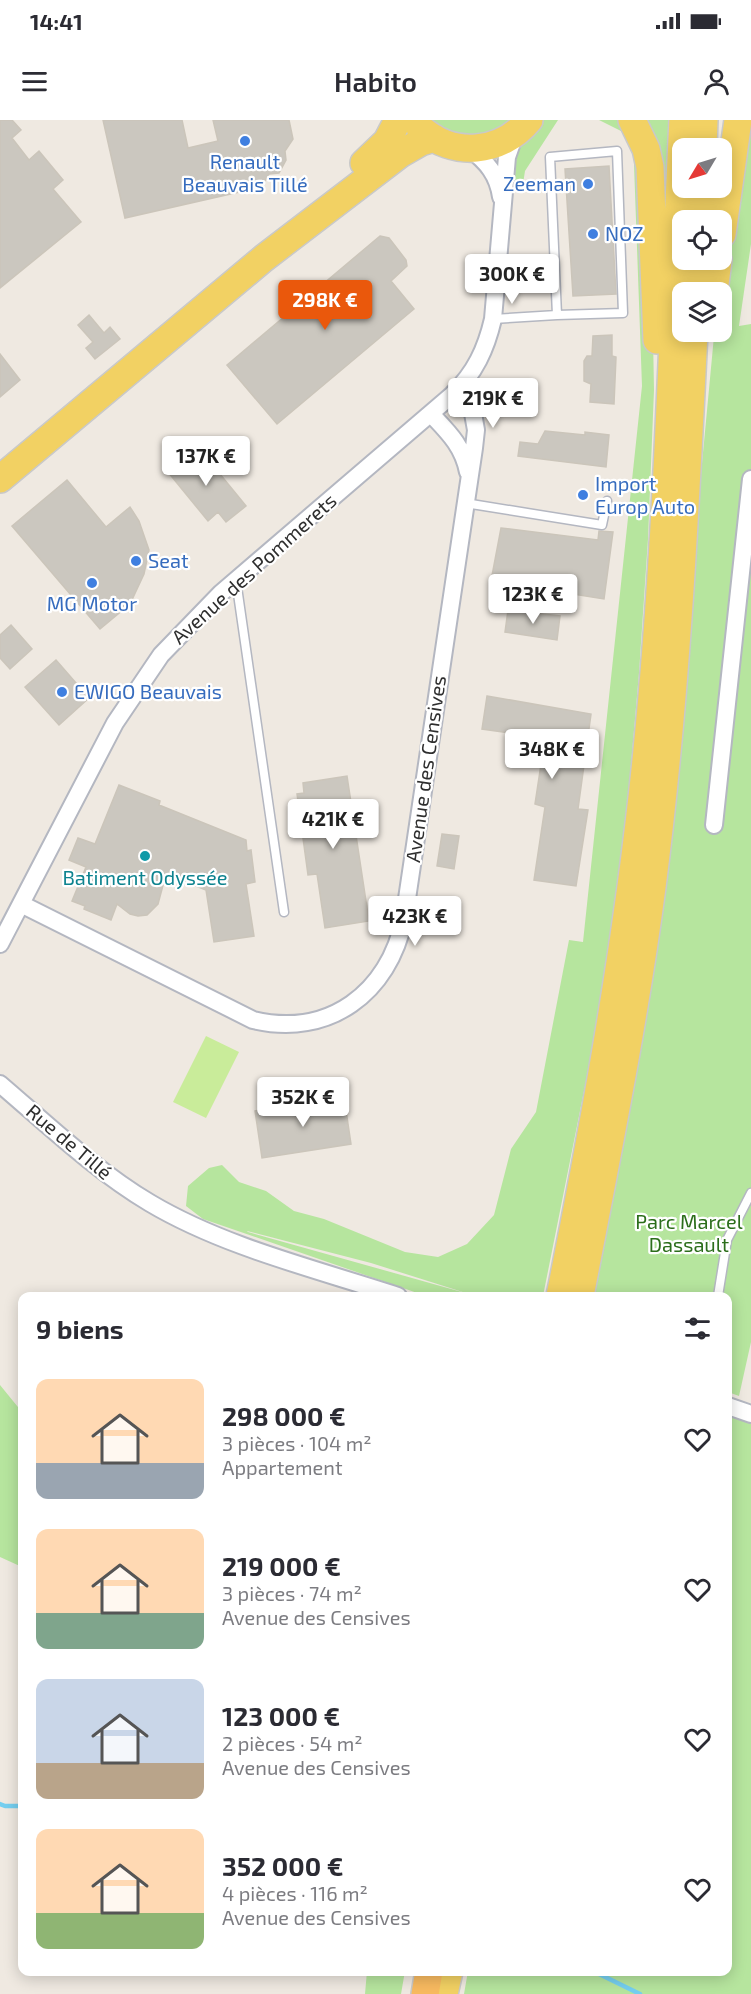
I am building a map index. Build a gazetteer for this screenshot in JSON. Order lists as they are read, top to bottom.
{
  "streets": {
    "street": ["Avenue des Pommerets", "Avenue des Censives", "Rue de Tillé"]
  },
  "crossings": [
    ["Avenue des Pommerets", "Avenue des Censives"]
  ],
  "parks": ["Parc Marcel Dassault"],
  "places": [
    "Renault Beauvais Tillé",
    "Zeeman",
    "NOZ",
    "Import Europ Auto",
    "Seat",
    "MG Motor",
    "EWIGO Beauvais",
    "Batiment Odyssée"
  ],
  "north": "bottom left",
  "page": {
    "status": "14:41",
    "header": "Habito",
    "price": [
      "300K €",
      "298K €",
      "219K €",
      "137K €",
      "123K €",
      "348K €",
      "421K €",
      "423K €",
      "352K €"
    ],
    "heading": "9 biens",
    "list": [
      {
        "name": "298 000 €",
        "note": "3 pièces · 104 m² · Appartement"
      },
      {
        "name": "219 000 €",
        "note": "3 pièces · 74 m² · Avenue des Censives"
      },
      {
        "name": "123 000 €",
        "note": "2 pièces · 54 m² · Avenue des Censives"
      },
      {
        "name": "352 000 €",
        "note": "4 pièces · 116 m² · Avenue des Censives"
      }
    ]
  }
}
